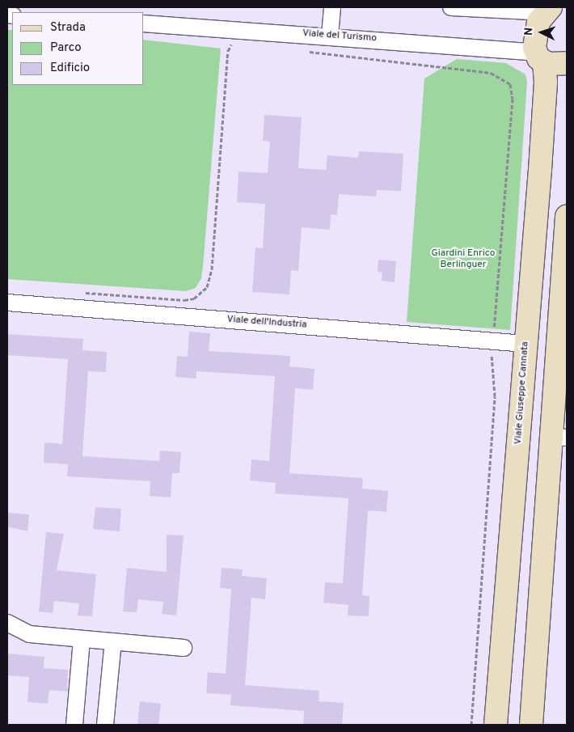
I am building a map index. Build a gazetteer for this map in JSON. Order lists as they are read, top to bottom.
{
  "streets": {
    "street": ["Viale del Turismo", "Viale dell'Industria", "Viale Giuseppe Cannata"]
  },
  "crossings": [
    ["Viale del Turismo", "Viale Giuseppe Cannata"],
    ["Viale dell'Industria", "Viale Giuseppe Cannata"]
  ],
  "parks": ["Giardini Enrico Berlinguer"],
  "legend": ["Strada", "Parco", "Edificio"],
  "north": "left"
}
